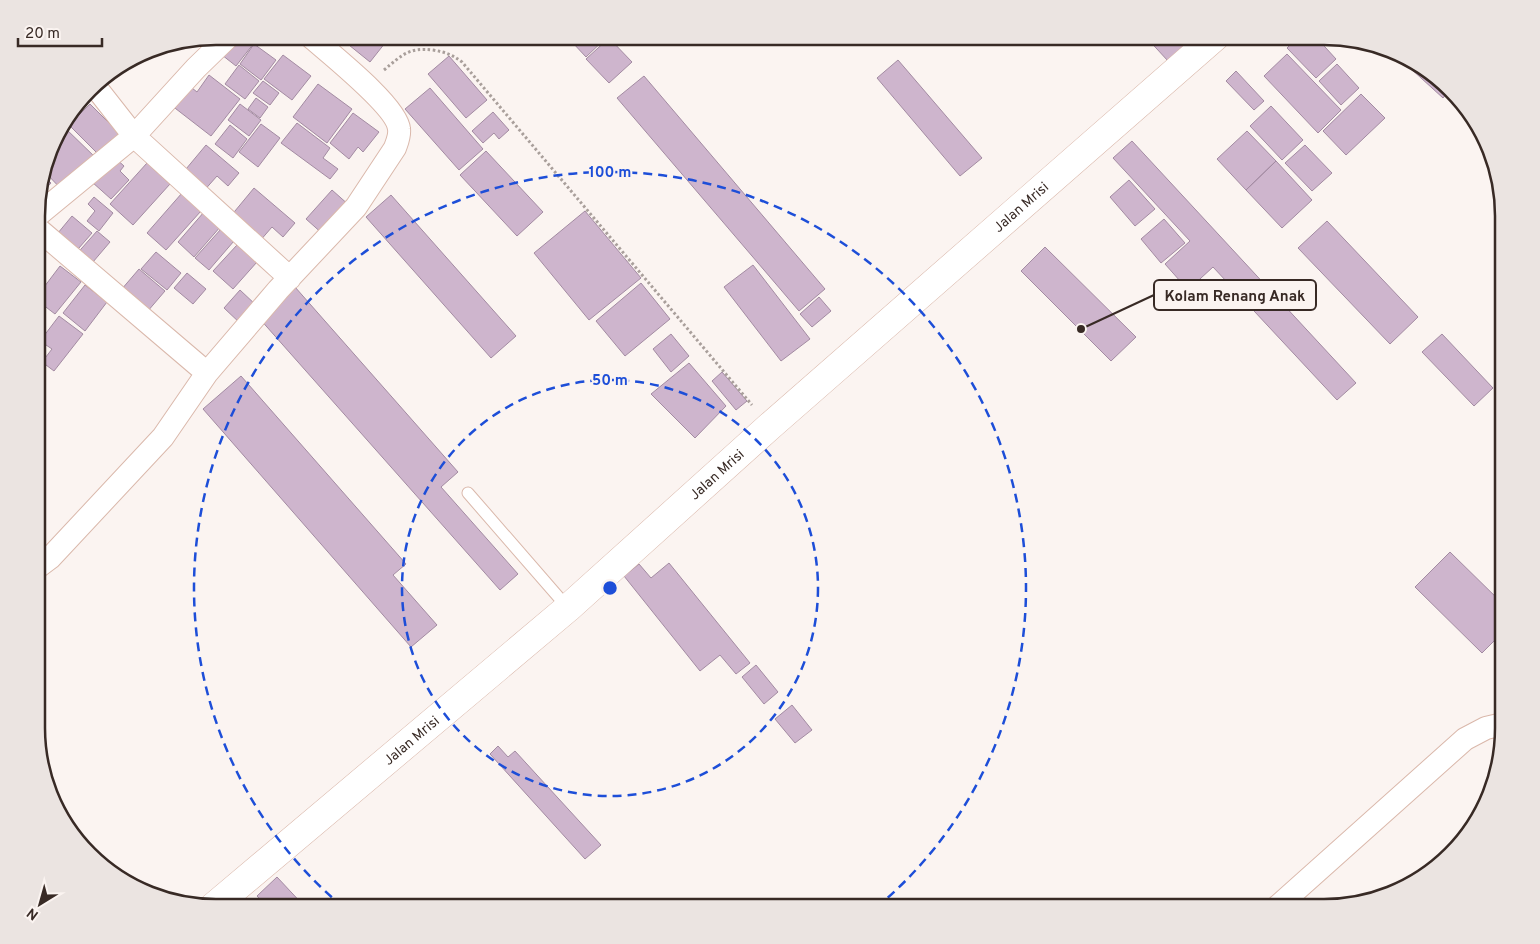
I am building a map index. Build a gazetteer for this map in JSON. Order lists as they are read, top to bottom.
{
  "streets": {
    "street": ["Jalan Mrisi"]
  },
  "places": ["Kolam Renang Anak"],
  "scale_bar": "20 m",
  "north": "bottom left",
  "rings": ["100 m", "50 m"]
}
